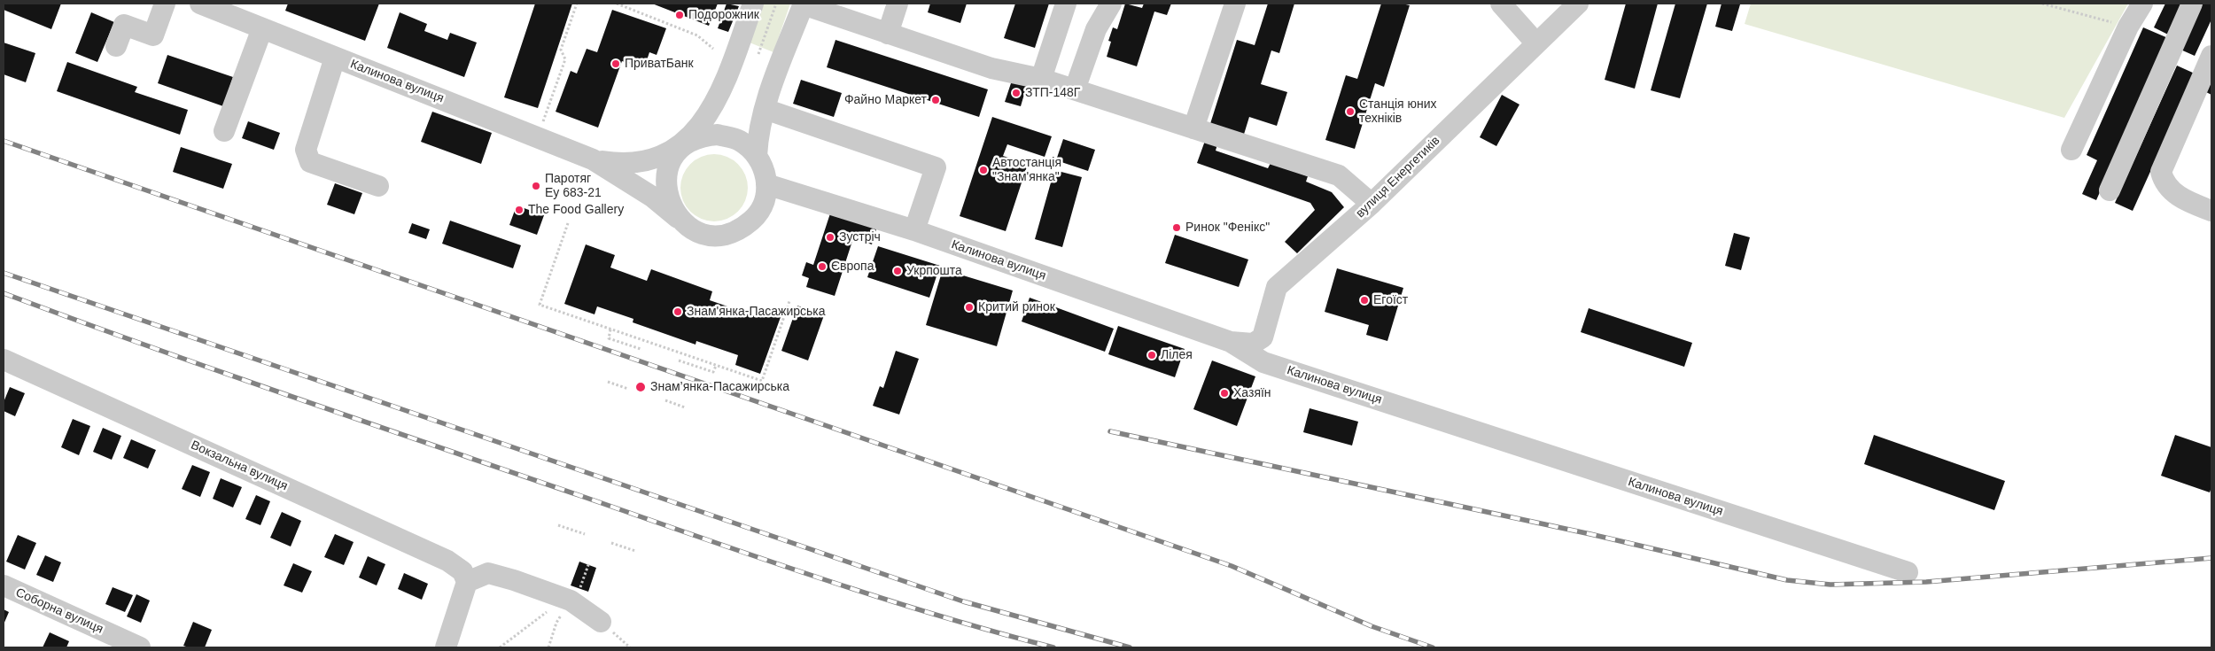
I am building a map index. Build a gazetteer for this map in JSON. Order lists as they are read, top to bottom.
{
  "streets": {
    "street": [
      "Калинова вулиця",
      "вулиця Енергетиків",
      "Вокзальна вулиця",
      "Соборна вулиця"
    ]
  },
  "crossings": [
    ["Калинова вулиця", "вулиця Енергетиків"]
  ],
  "places": [
    "Подорожник",
    "ПриватБанк",
    "ЗТП-148Г",
    "Файно Маркет",
    "Станція юних техніків",
    "Автостанція \"Знам'янка\"",
    "Паротяг Еу 683-21",
    "The Food Gallery",
    "Ринок \"Фенікс\"",
    "Зустріч",
    "Європа",
    "Укрпошта",
    "Егоїст",
    "Критий ринок",
    "Знам'янка-Пасажирська",
    "Лілея",
    "Знам’янка-Пасажирська",
    "Хазяїн"
  ]
}
